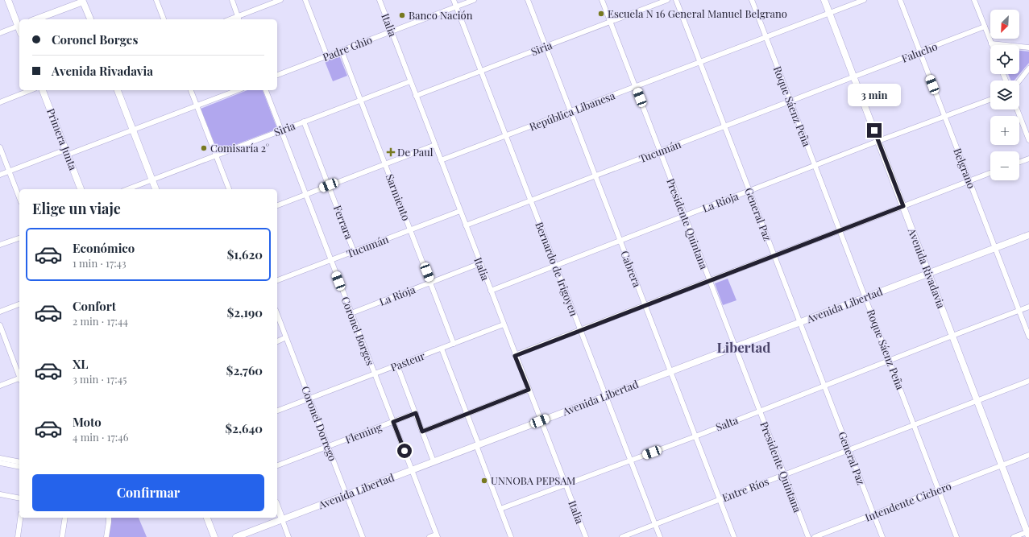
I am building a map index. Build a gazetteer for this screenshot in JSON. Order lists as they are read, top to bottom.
{
  "streets": {
    "main road": ["Primera Junta", "Avenida Rivadavia", "Avenida Libertad"],
    "street": [
      "Italia",
      "Padre Ghio",
      "Siria",
      "Falucho",
      "Roque Sáenz Peña",
      "República Libanesa",
      "Tucumán",
      "Belgrano",
      "Sarmiento",
      "La Rioja",
      "General Paz",
      "Ferrara",
      "Presidente Quintana",
      "Bernardo de Irigoyen",
      "Cabrera",
      "Coronel Borges",
      "Pasteur",
      "Coronel Dorrego",
      "Salta",
      "Fleming",
      "Entre Ríos",
      "Intendente Cichero"
    ]
  },
  "crossings": [
    ["Italia", "Padre Ghio"],
    ["Italia", "Siria"],
    ["Italia", "República Libanesa"],
    ["Italia", "Tucumán"],
    ["Italia", "La Rioja"],
    ["Italia", "Avenida Libertad"],
    ["Italia", "Pasteur"],
    ["Italia", "Salta"],
    ["Padre Ghio", "Sarmiento"],
    ["Padre Ghio", "Bernardo de Irigoyen"],
    ["Siria", "Sarmiento"],
    ["Siria", "Ferrara"],
    ["Siria", "Presidente Quintana"],
    ["Siria", "Bernardo de Irigoyen"],
    ["Siria", "Cabrera"],
    ["Siria", "Coronel Borges"],
    ["Falucho", "Tucumán"],
    ["Falucho", "Belgrano"],
    ["Falucho", "Avenida Rivadavia"],
    ["Roque Sáenz Peña", "República Libanesa"],
    ["Roque Sáenz Peña", "Tucumán"],
    ["Roque Sáenz Peña", "La Rioja"],
    ["Roque Sáenz Peña", "Avenida Libertad"],
    ["Roque Sáenz Peña", "Salta"],
    ["Roque Sáenz Peña", "Entre Ríos"],
    ["Roque Sáenz Peña", "Intendente Cichero"],
    ["República Libanesa", "General Paz"],
    ["República Libanesa", "Presidente Quintana"],
    ["República Libanesa", "Avenida Rivadavia"],
    ["República Libanesa", "Bernardo de Irigoyen"],
    ["República Libanesa", "Cabrera"],
    ["Tucumán", "Sarmiento"],
    ["Tucumán", "General Paz"],
    ["Tucumán", "Ferrara"],
    ["Tucumán", "Presidente Quintana"],
    ["Tucumán", "Avenida Rivadavia"],
    ["Tucumán", "Bernardo de Irigoyen"],
    ["Tucumán", "Cabrera"],
    ["Tucumán", "Coronel Borges"],
    ["Belgrano", "La Rioja"],
    ["Belgrano", "Avenida Libertad"],
    ["Belgrano", "Salta"],
    ["Sarmiento", "La Rioja"],
    ["Sarmiento", "Pasteur"],
    ["La Rioja", "General Paz"],
    ["La Rioja", "Presidente Quintana"],
    ["La Rioja", "Avenida Rivadavia"],
    ["La Rioja", "Bernardo de Irigoyen"],
    ["La Rioja", "Cabrera"],
    ["La Rioja", "Coronel Borges"],
    ["General Paz", "Avenida Libertad"],
    ["General Paz", "Salta"],
    ["General Paz", "Entre Ríos"],
    ["General Paz", "Intendente Cichero"],
    ["Presidente Quintana", "Avenida Libertad"],
    ["Presidente Quintana", "Salta"],
    ["Presidente Quintana", "Entre Ríos"],
    ["Avenida Rivadavia", "Avenida Libertad"],
    ["Avenida Rivadavia", "Salta"],
    ["Avenida Rivadavia", "Entre Ríos"],
    ["Avenida Rivadavia", "Intendente Cichero"],
    ["Bernardo de Irigoyen", "Avenida Libertad"],
    ["Bernardo de Irigoyen", "Salta"],
    ["Bernardo de Irigoyen", "Entre Ríos"],
    ["Cabrera", "Avenida Libertad"],
    ["Cabrera", "Salta"],
    ["Cabrera", "Entre Ríos"],
    ["Avenida Libertad", "Coronel Borges"],
    ["Avenida Libertad", "Coronel Dorrego"],
    ["Coronel Borges", "Pasteur"],
    ["Coronel Borges", "Fleming"],
    ["Pasteur", "Coronel Dorrego"],
    ["Coronel Dorrego", "Fleming"]
  ],
  "districts": ["Libertad"],
  "places": {
    "other": [
      "Escuela N 16 General Manuel Belgrano",
      "Banco Nación",
      "Comisaría 2°",
      "UNNOBA PEPSAM"
    ],
    "health": ["De Paul"]
  },
  "north": "bottom left",
  "page": {
    "map_buttons": ["+", "−"],
    "banner": ["Coronel Borges", "Avenida Rivadavia"],
    "bubble": "3 min",
    "heading": "Elige un viaje",
    "list": [
      {
        "name": "Económico",
        "note": "1 min · 17:43",
        "value": "$1,620"
      },
      {
        "name": "Confort",
        "note": "2 min · 17:44",
        "value": "$2,190"
      },
      {
        "name": "XL",
        "note": "3 min · 17:45",
        "value": "$2,760"
      },
      {
        "name": "Moto",
        "note": "4 min · 17:46",
        "value": "$2,640"
      }
    ],
    "buttons": "Confirmar"
  }
}
